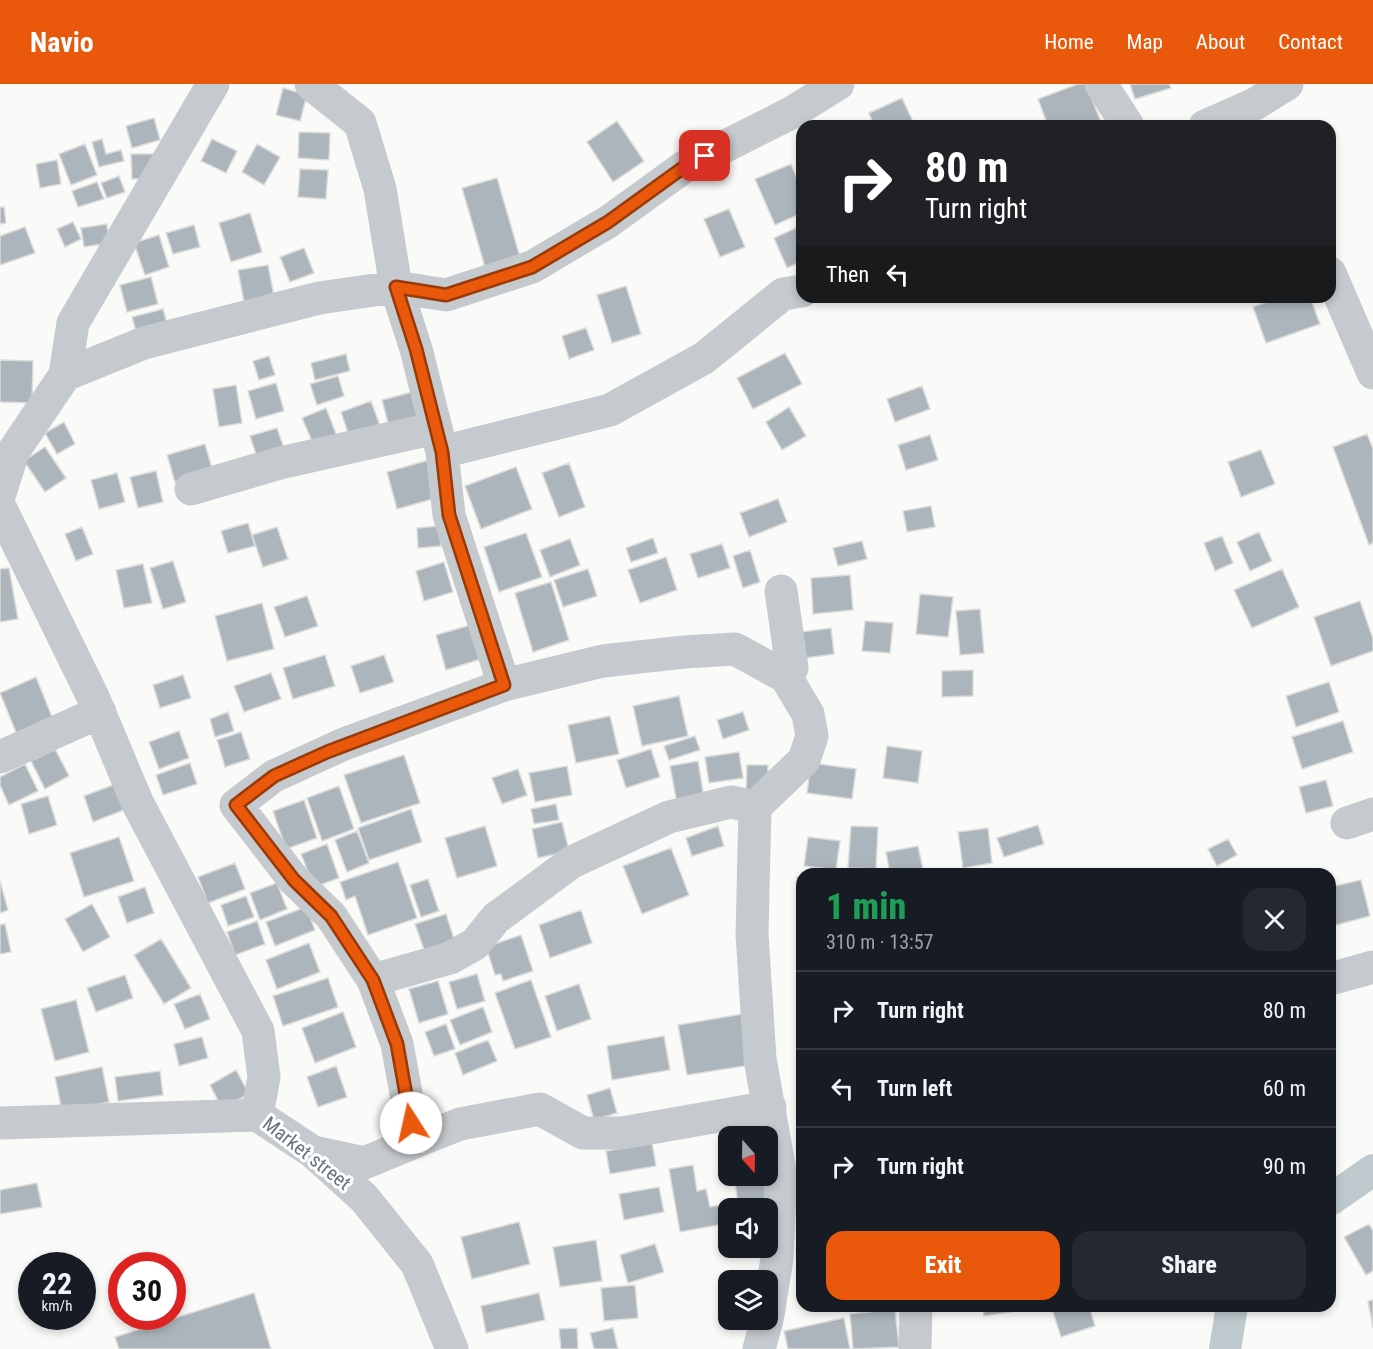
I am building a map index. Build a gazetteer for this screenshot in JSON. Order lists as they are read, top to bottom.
{
  "streets": {
    "street": ["Market street"]
  },
  "north": "bottom",
  "page": {
    "header": "Navio",
    "nav": [
      "Home",
      "Map",
      "About",
      "Contact"
    ],
    "turn": ["80 m", "Turn right"],
    "then": "Then",
    "heading": ["1 min", "310 m · 13:57"],
    "list": [
      {
        "name": "Turn right",
        "value": "80 m"
      },
      {
        "name": "Turn left",
        "value": "60 m"
      },
      {
        "name": "Turn right",
        "value": "90 m"
      }
    ],
    "buttons": ["Exit", "Share"],
    "speed": "22 km/h",
    "limit": "30"
  }
}
